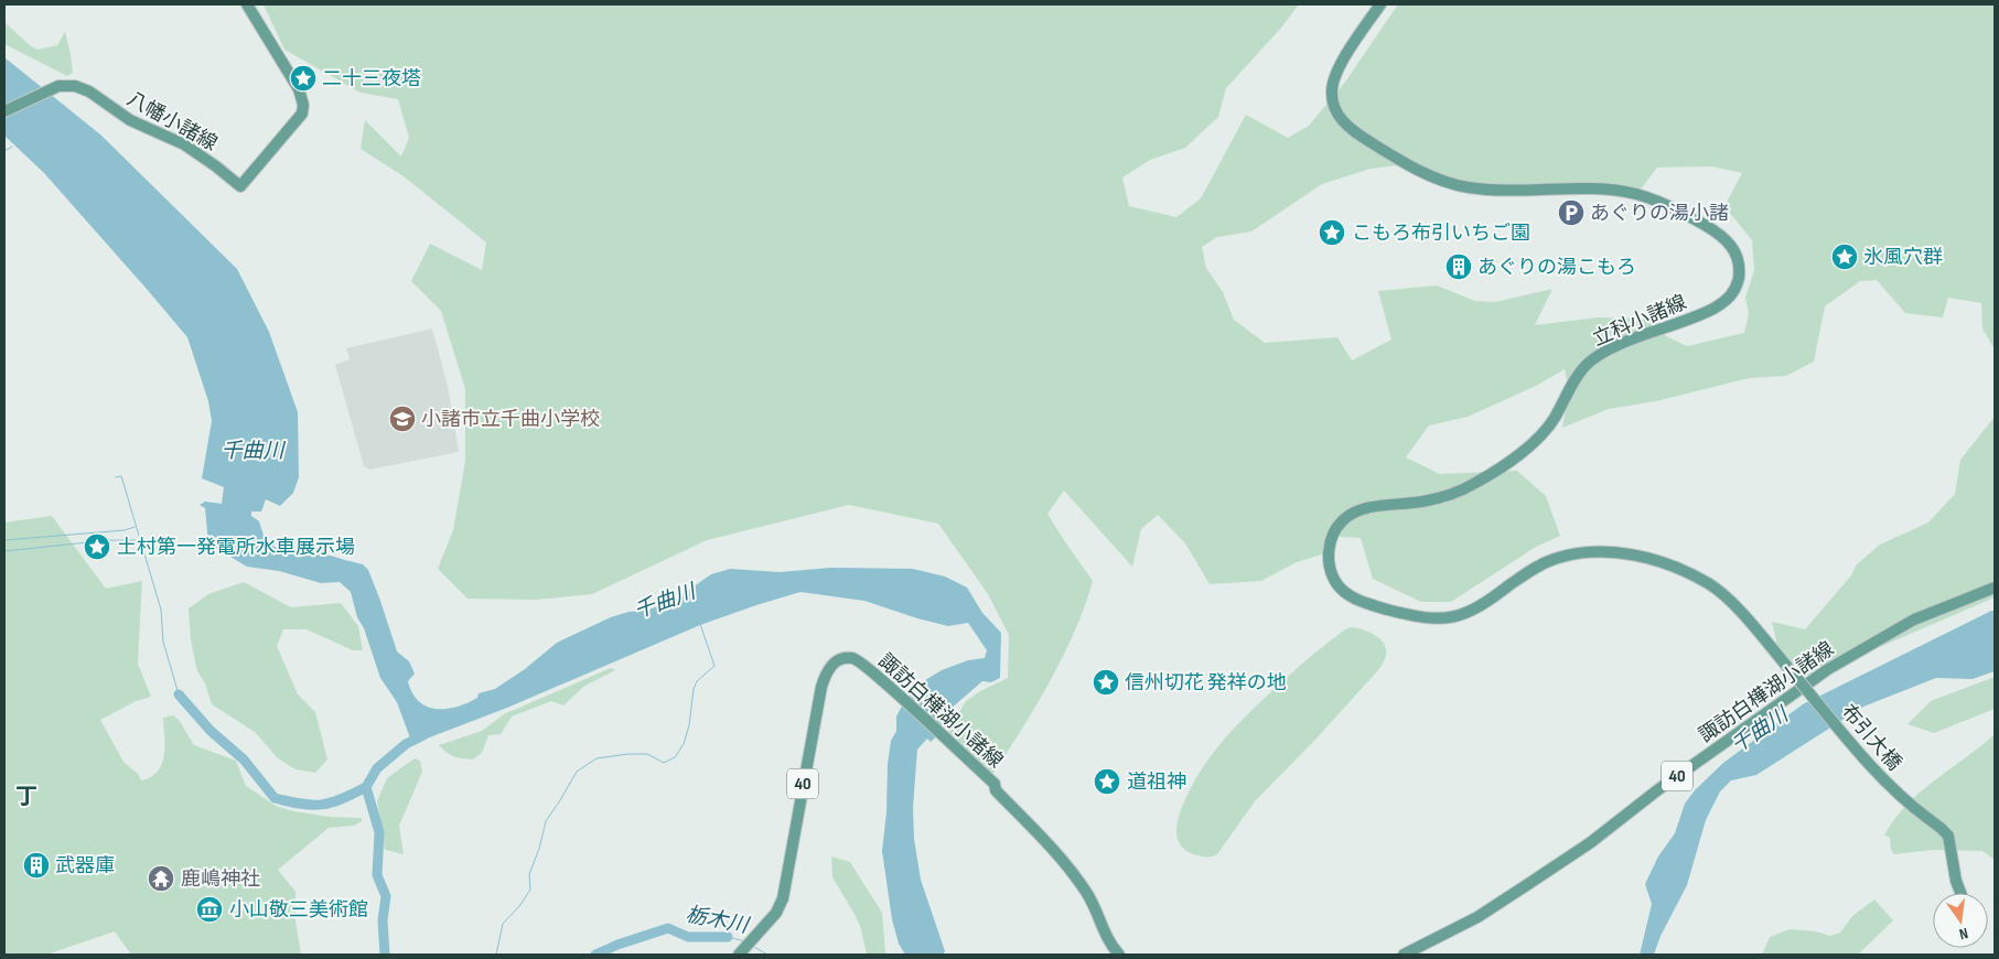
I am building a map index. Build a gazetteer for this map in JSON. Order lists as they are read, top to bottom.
{
  "streets": {
    "main road": [
      "八幡小諸線",
      "立科小諸線",
      "諏訪白樺湖小諸線",
      "布引大橋",
      "40"
    ]
  },
  "crossings": [
    ["立科小諸線", "布引大橋"]
  ],
  "districts": ["丁"],
  "water": ["千曲川", "栃木川"],
  "places": {
    "place": [
      "二十三夜塔",
      "こもろ布引いちご園",
      "氷風穴群",
      "土村第一発電所水車展示場",
      "信州切花 発祥の地",
      "道祖神"
    ],
    "parking": ["あぐりの湯小諸"],
    "building": ["あぐりの湯こもろ", "武器庫"],
    "school or university": ["小諸市立千曲小学校"],
    "temple": ["鹿嶋神社"],
    "museum": ["小山敬三美術館"]
  },
  "north": "bottom"
}
